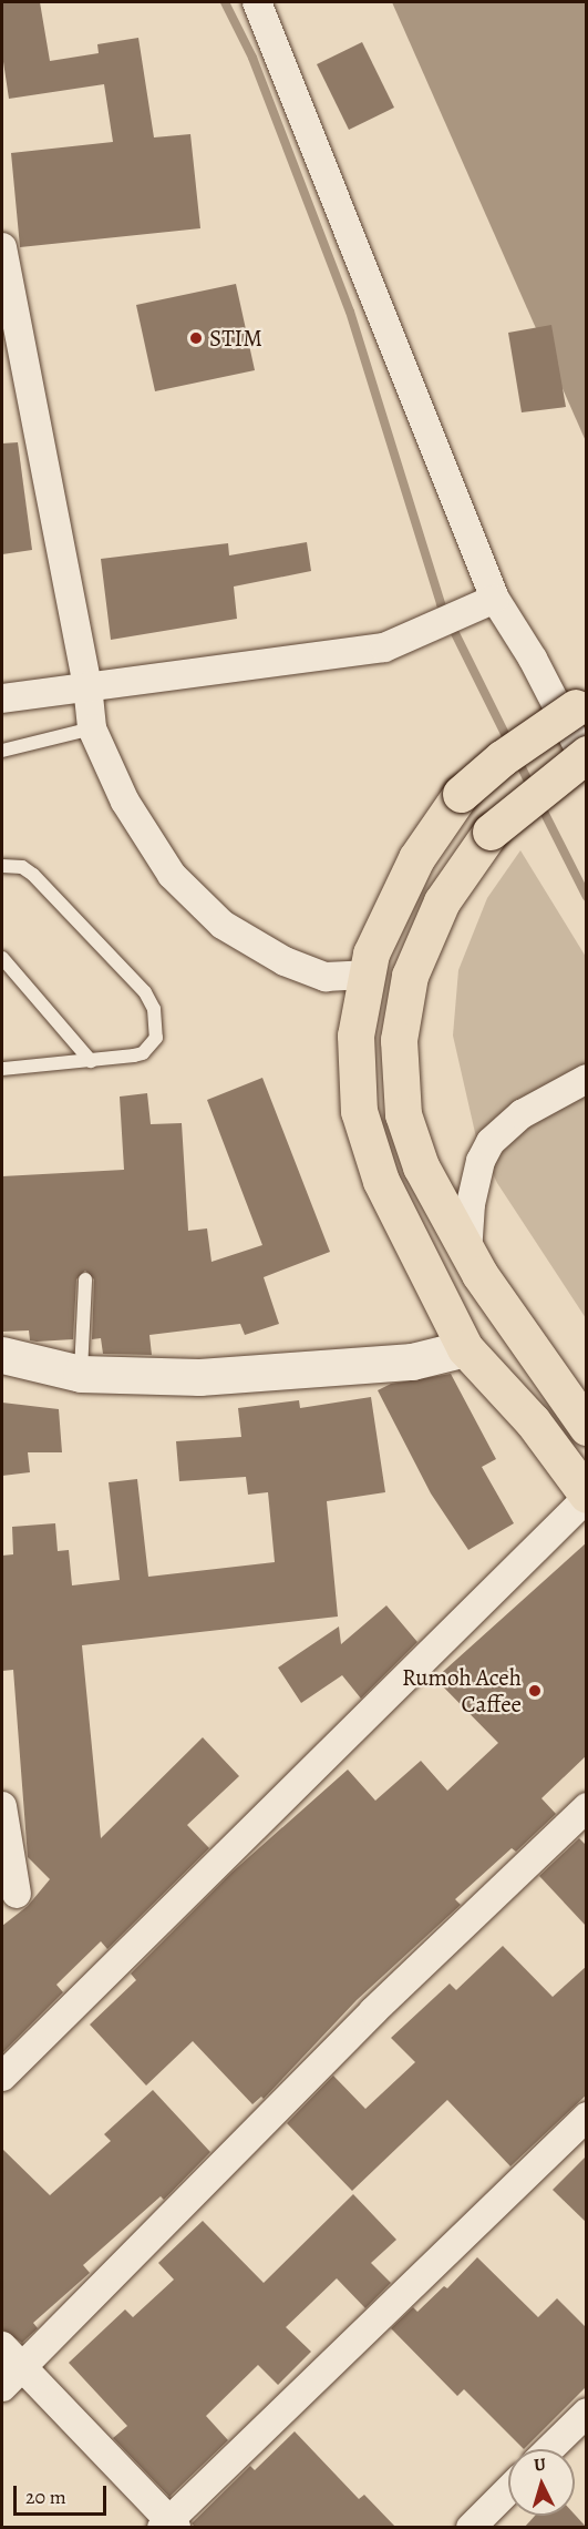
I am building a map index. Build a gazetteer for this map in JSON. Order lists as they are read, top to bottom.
{
  "places": ["STIM", "Rumoh Aceh Caffee"],
  "scale_bar": "20 m",
  "north": "top"
}
